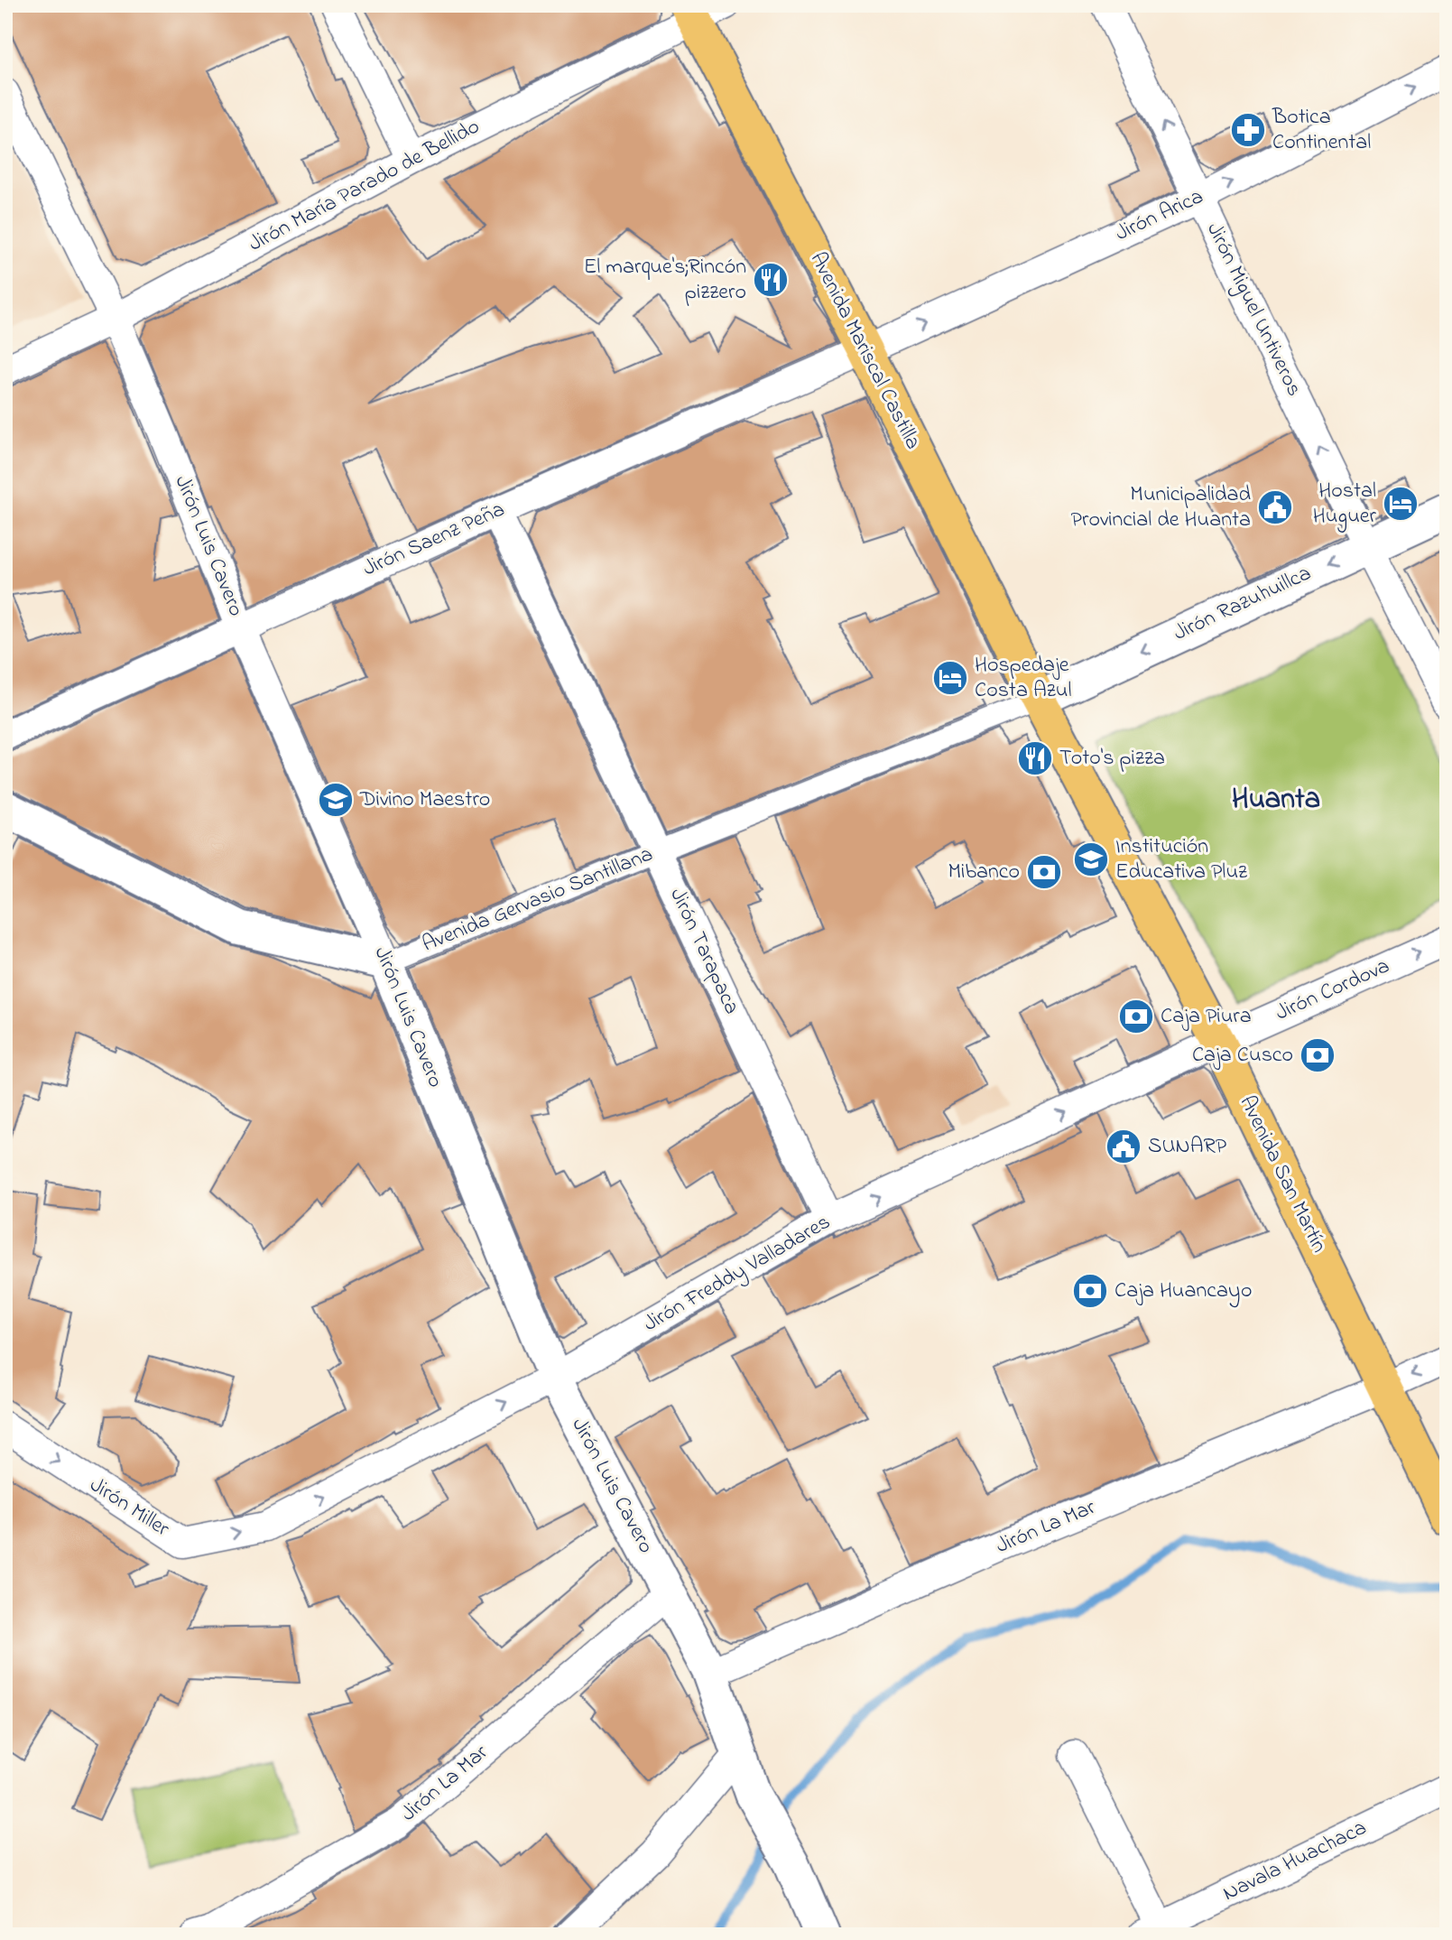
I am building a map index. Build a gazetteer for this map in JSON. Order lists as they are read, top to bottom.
{
  "streets": {
    "highway": ["Avenida Mariscal Castilla", "Avenida San Martín"],
    "street": [
      "Jirón María Parado de Bellido",
      "Jirón Arica",
      "Jirón Miguel Untiveros",
      "Jirón Saenz Peña",
      "Jirón Luis Cavero",
      "Jirón Razuhuillca",
      "Avenida Gervasio Santillana",
      "Jirón Tarapaca",
      "Jirón Cordova",
      "Jirón Freddy Valladares",
      "Jirón Miller",
      "Jirón La Mar",
      "Navala Huachaca"
    ]
  },
  "crossings": [
    ["Jirón María Parado de Bellido", "Avenida Mariscal Castilla"],
    ["Jirón María Parado de Bellido", "Jirón Luis Cavero"],
    ["Jirón Arica", "Jirón Miguel Untiveros"],
    ["Jirón Arica", "Avenida Mariscal Castilla"],
    ["Jirón Arica", "Jirón Saenz Peña"],
    ["Jirón Miguel Untiveros", "Jirón Razuhuillca"],
    ["Avenida Mariscal Castilla", "Jirón Saenz Peña"],
    ["Avenida Mariscal Castilla", "Jirón Razuhuillca"],
    ["Avenida Mariscal Castilla", "Avenida Gervasio Santillana"],
    ["Avenida Mariscal Castilla", "Avenida San Martín"],
    ["Jirón Saenz Peña", "Jirón Luis Cavero"],
    ["Jirón Saenz Peña", "Jirón Tarapaca"],
    ["Jirón Luis Cavero", "Avenida Gervasio Santillana"],
    ["Jirón Luis Cavero", "Jirón Freddy Valladares"],
    ["Jirón Luis Cavero", "Jirón La Mar"],
    ["Jirón Razuhuillca", "Avenida Gervasio Santillana"],
    ["Jirón Razuhuillca", "Avenida San Martín"],
    ["Avenida Gervasio Santillana", "Jirón Tarapaca"],
    ["Avenida Gervasio Santillana", "Avenida San Martín"],
    ["Jirón Tarapaca", "Jirón Freddy Valladares"],
    ["Jirón Cordova", "Avenida San Martín"],
    ["Jirón Cordova", "Jirón Freddy Valladares"],
    ["Avenida San Martín", "Jirón Freddy Valladares"],
    ["Avenida San Martín", "Jirón La Mar"],
    ["Jirón Freddy Valladares", "Jirón Miller"]
  ],
  "one_way": [
    "Jirón Arica",
    "Jirón Miguel Untiveros",
    "Jirón Razuhuillca",
    "Jirón Cordova",
    "Jirón Freddy Valladares",
    "Jirón Miller"
  ],
  "districts": ["Huanta"],
  "places": {
    "pharmacy": ["Botica Continental"],
    "restaurant": ["El marque's;Rincón pizzero", "Toto's pizza"],
    "hotel": ["Hostal Huguer", "Hospedaje Costa Azul"],
    "public building": ["Municipalidad Provincial de Huanta", "SUNARP"],
    "school or university": ["Divino Maestro", "Institución Educativa Pluz"],
    "bank": [
      "Mibanco",
      "Caja Piura",
      "Caja Cusco",
      "Caja Huancayo"
    ]
  }
}
